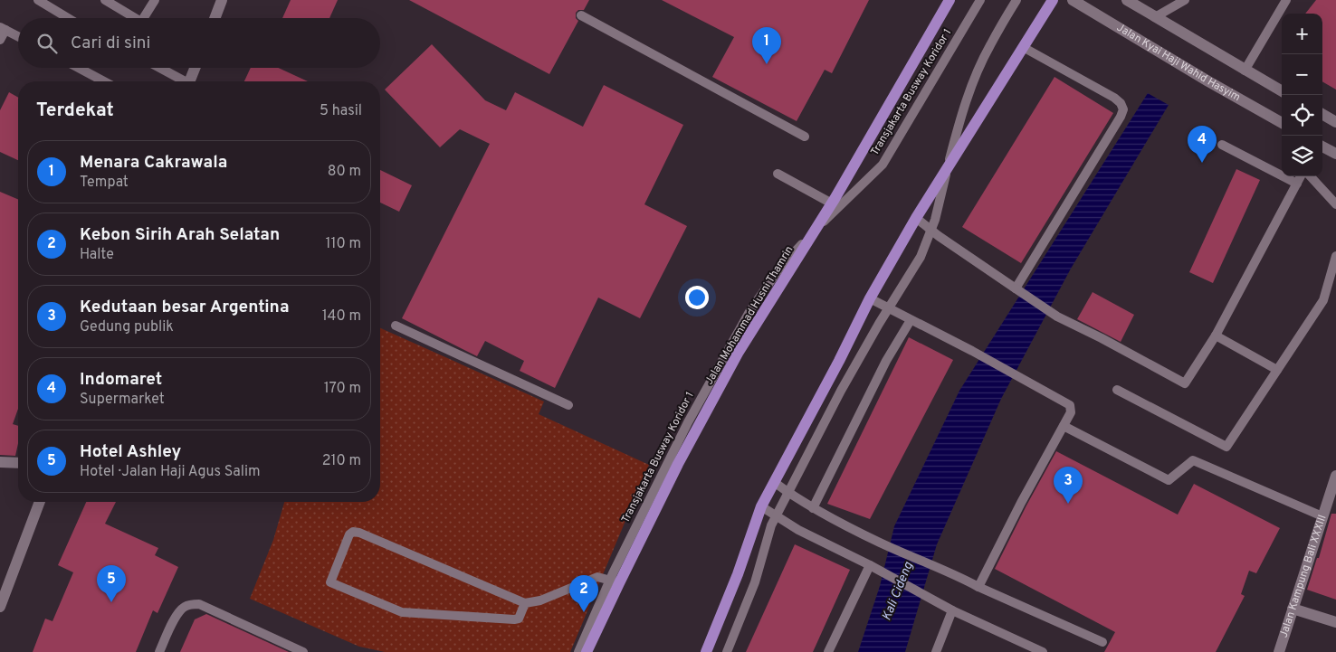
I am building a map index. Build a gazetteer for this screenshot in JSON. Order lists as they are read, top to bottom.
{
  "streets": {
    "main road": ["Jalan Kyai Haji Wahid Hasyim", "Jalan Mohammad Husni Thamrin", "Jalan Kampung Bali XXXIII"],
    "lane": ["Transjakarta Busway Koridor 1"]
  },
  "crossings": [
    ["Transjakarta Busway Koridor 1", "Jalan Mohammad Husni Thamrin"]
  ],
  "water": ["Kali Cideng"],
  "page": {
    "map_buttons": ["+", "−"],
    "search": "Cari di sini",
    "pins": [
      "1",
      "4",
      "3",
      "5",
      "2"
    ],
    "heading": ["Terdekat", "5 hasil"],
    "list": [
      {
        "mark": "1",
        "name": "Menara Cakrawala",
        "note": "Tempat",
        "value": "80 m"
      },
      {
        "mark": "2",
        "name": "Kebon Sirih Arah Selatan",
        "note": "Halte",
        "value": "110 m"
      },
      {
        "mark": "3",
        "name": "Kedutaan besar Argentina",
        "note": "Gedung publik",
        "value": "140 m"
      },
      {
        "mark": "4",
        "name": "Indomaret",
        "note": "Supermarket",
        "value": "170 m"
      },
      {
        "mark": "5",
        "name": "Hotel Ashley",
        "note": "Hotel · Jalan Haji Agus Salim",
        "value": "210 m"
      }
    ]
  }
}
